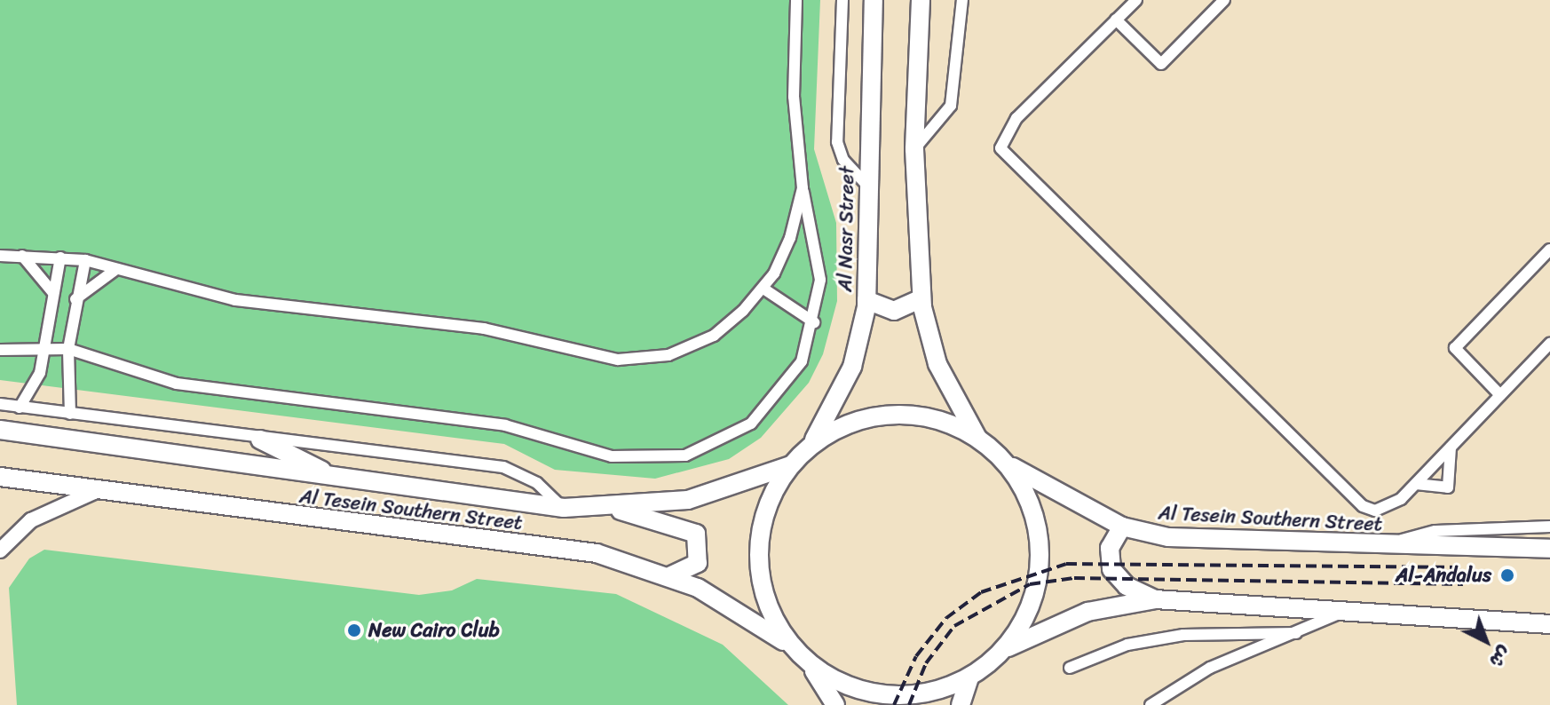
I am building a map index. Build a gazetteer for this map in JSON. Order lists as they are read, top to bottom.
{
  "streets": {
    "main road": ["Al Nasr Street", "Al Tesein Southern Street"]
  },
  "places": ["Al-Andalus", "New Cairo Club"],
  "north": "bottom right"
}
